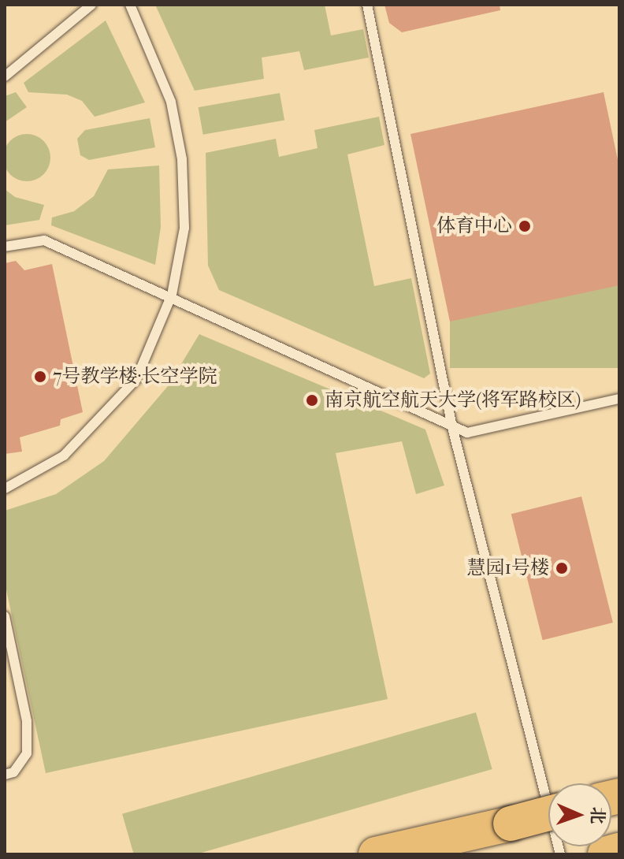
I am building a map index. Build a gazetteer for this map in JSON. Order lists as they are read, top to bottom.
{
  "places": [
    "体育中心",
    "7号教学楼·长空学院",
    "南京航空航天大学(将军路校区)",
    "慧园1号楼"
  ],
  "north": "right"
}
